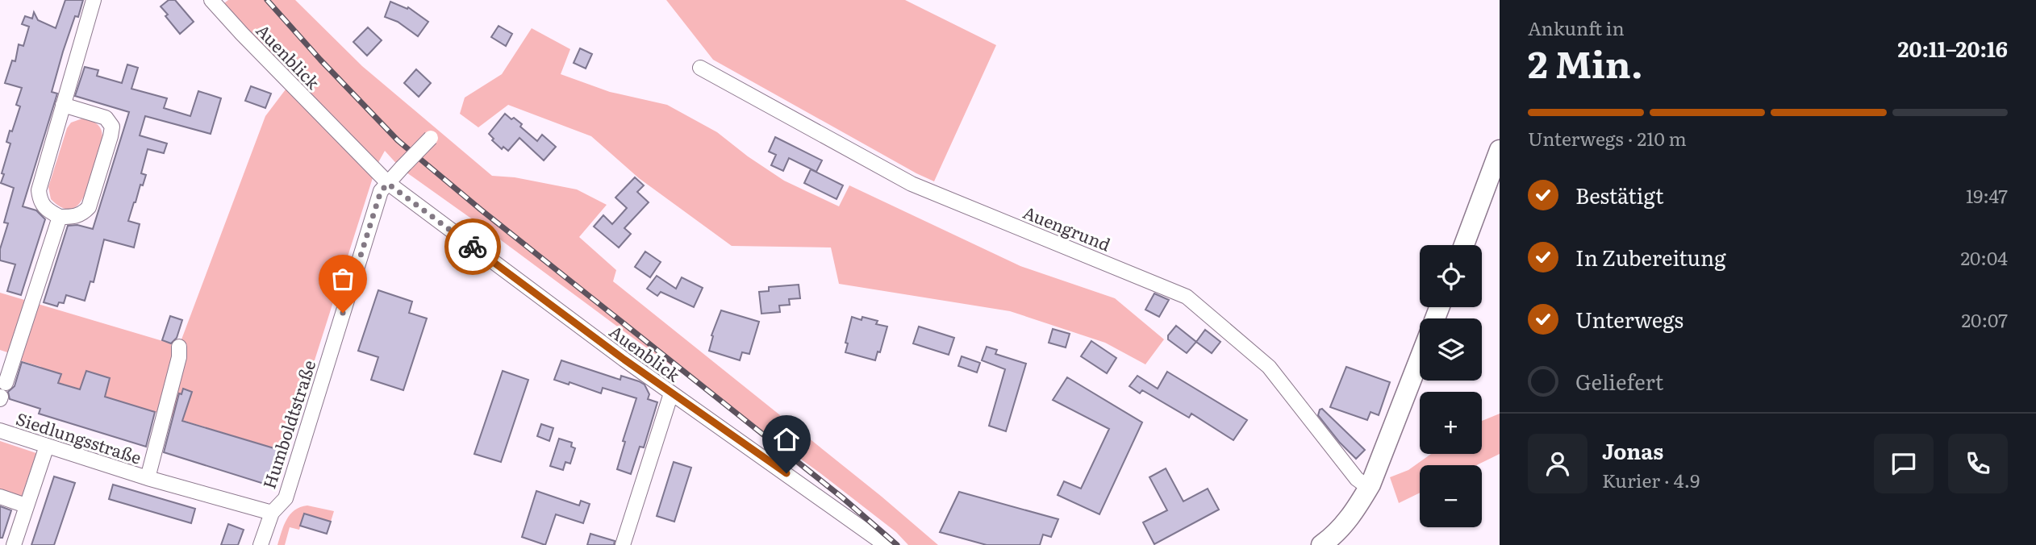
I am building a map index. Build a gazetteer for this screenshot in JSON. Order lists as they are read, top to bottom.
{
  "streets": {
    "street": [
      "Auenblick",
      "Auengrund",
      "Humboldtstraße",
      "Siedlungsstraße"
    ]
  },
  "crossings": [
    ["Auenblick", "Humboldtstraße"],
    ["Humboldtstraße", "Siedlungsstraße"]
  ],
  "page": {
    "heading": ["2 Min.", "Ankunft in", "20:11–20:16"],
    "panel": ["Jonas", "Kurier · 4.9"],
    "bar": "Unterwegs · 210 m",
    "list": [
      ["Bestätigt", "19:47"],
      ["In Zubereitung", "20:04"],
      ["Unterwegs", "20:07"],
      "Geliefert"
    ],
    "map_buttons": ["+", "−"]
  }
}
